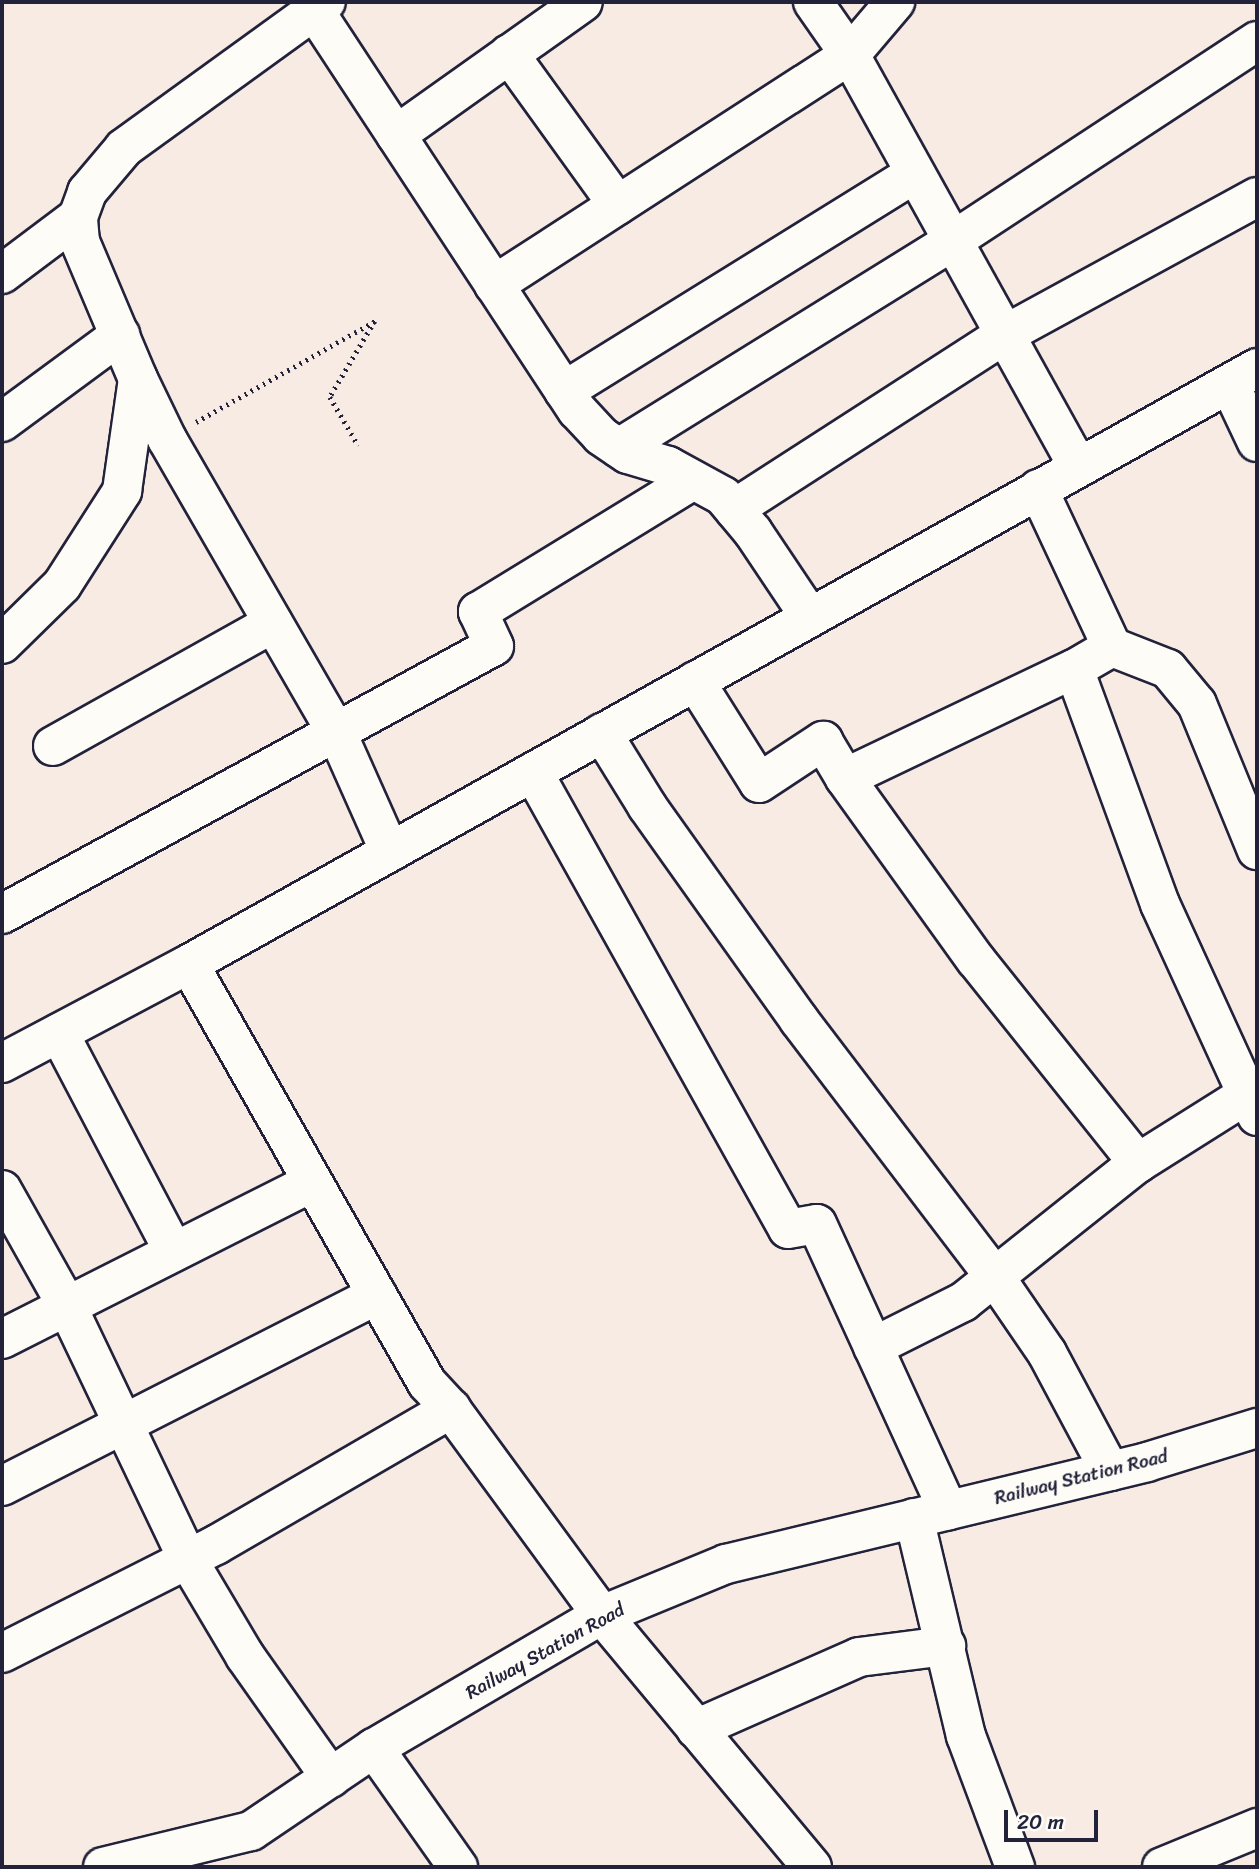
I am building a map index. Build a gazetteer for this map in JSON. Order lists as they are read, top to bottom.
{
  "streets": {
    "street": ["Railway Station Road"]
  },
  "scale_bar": "20 m"
}
